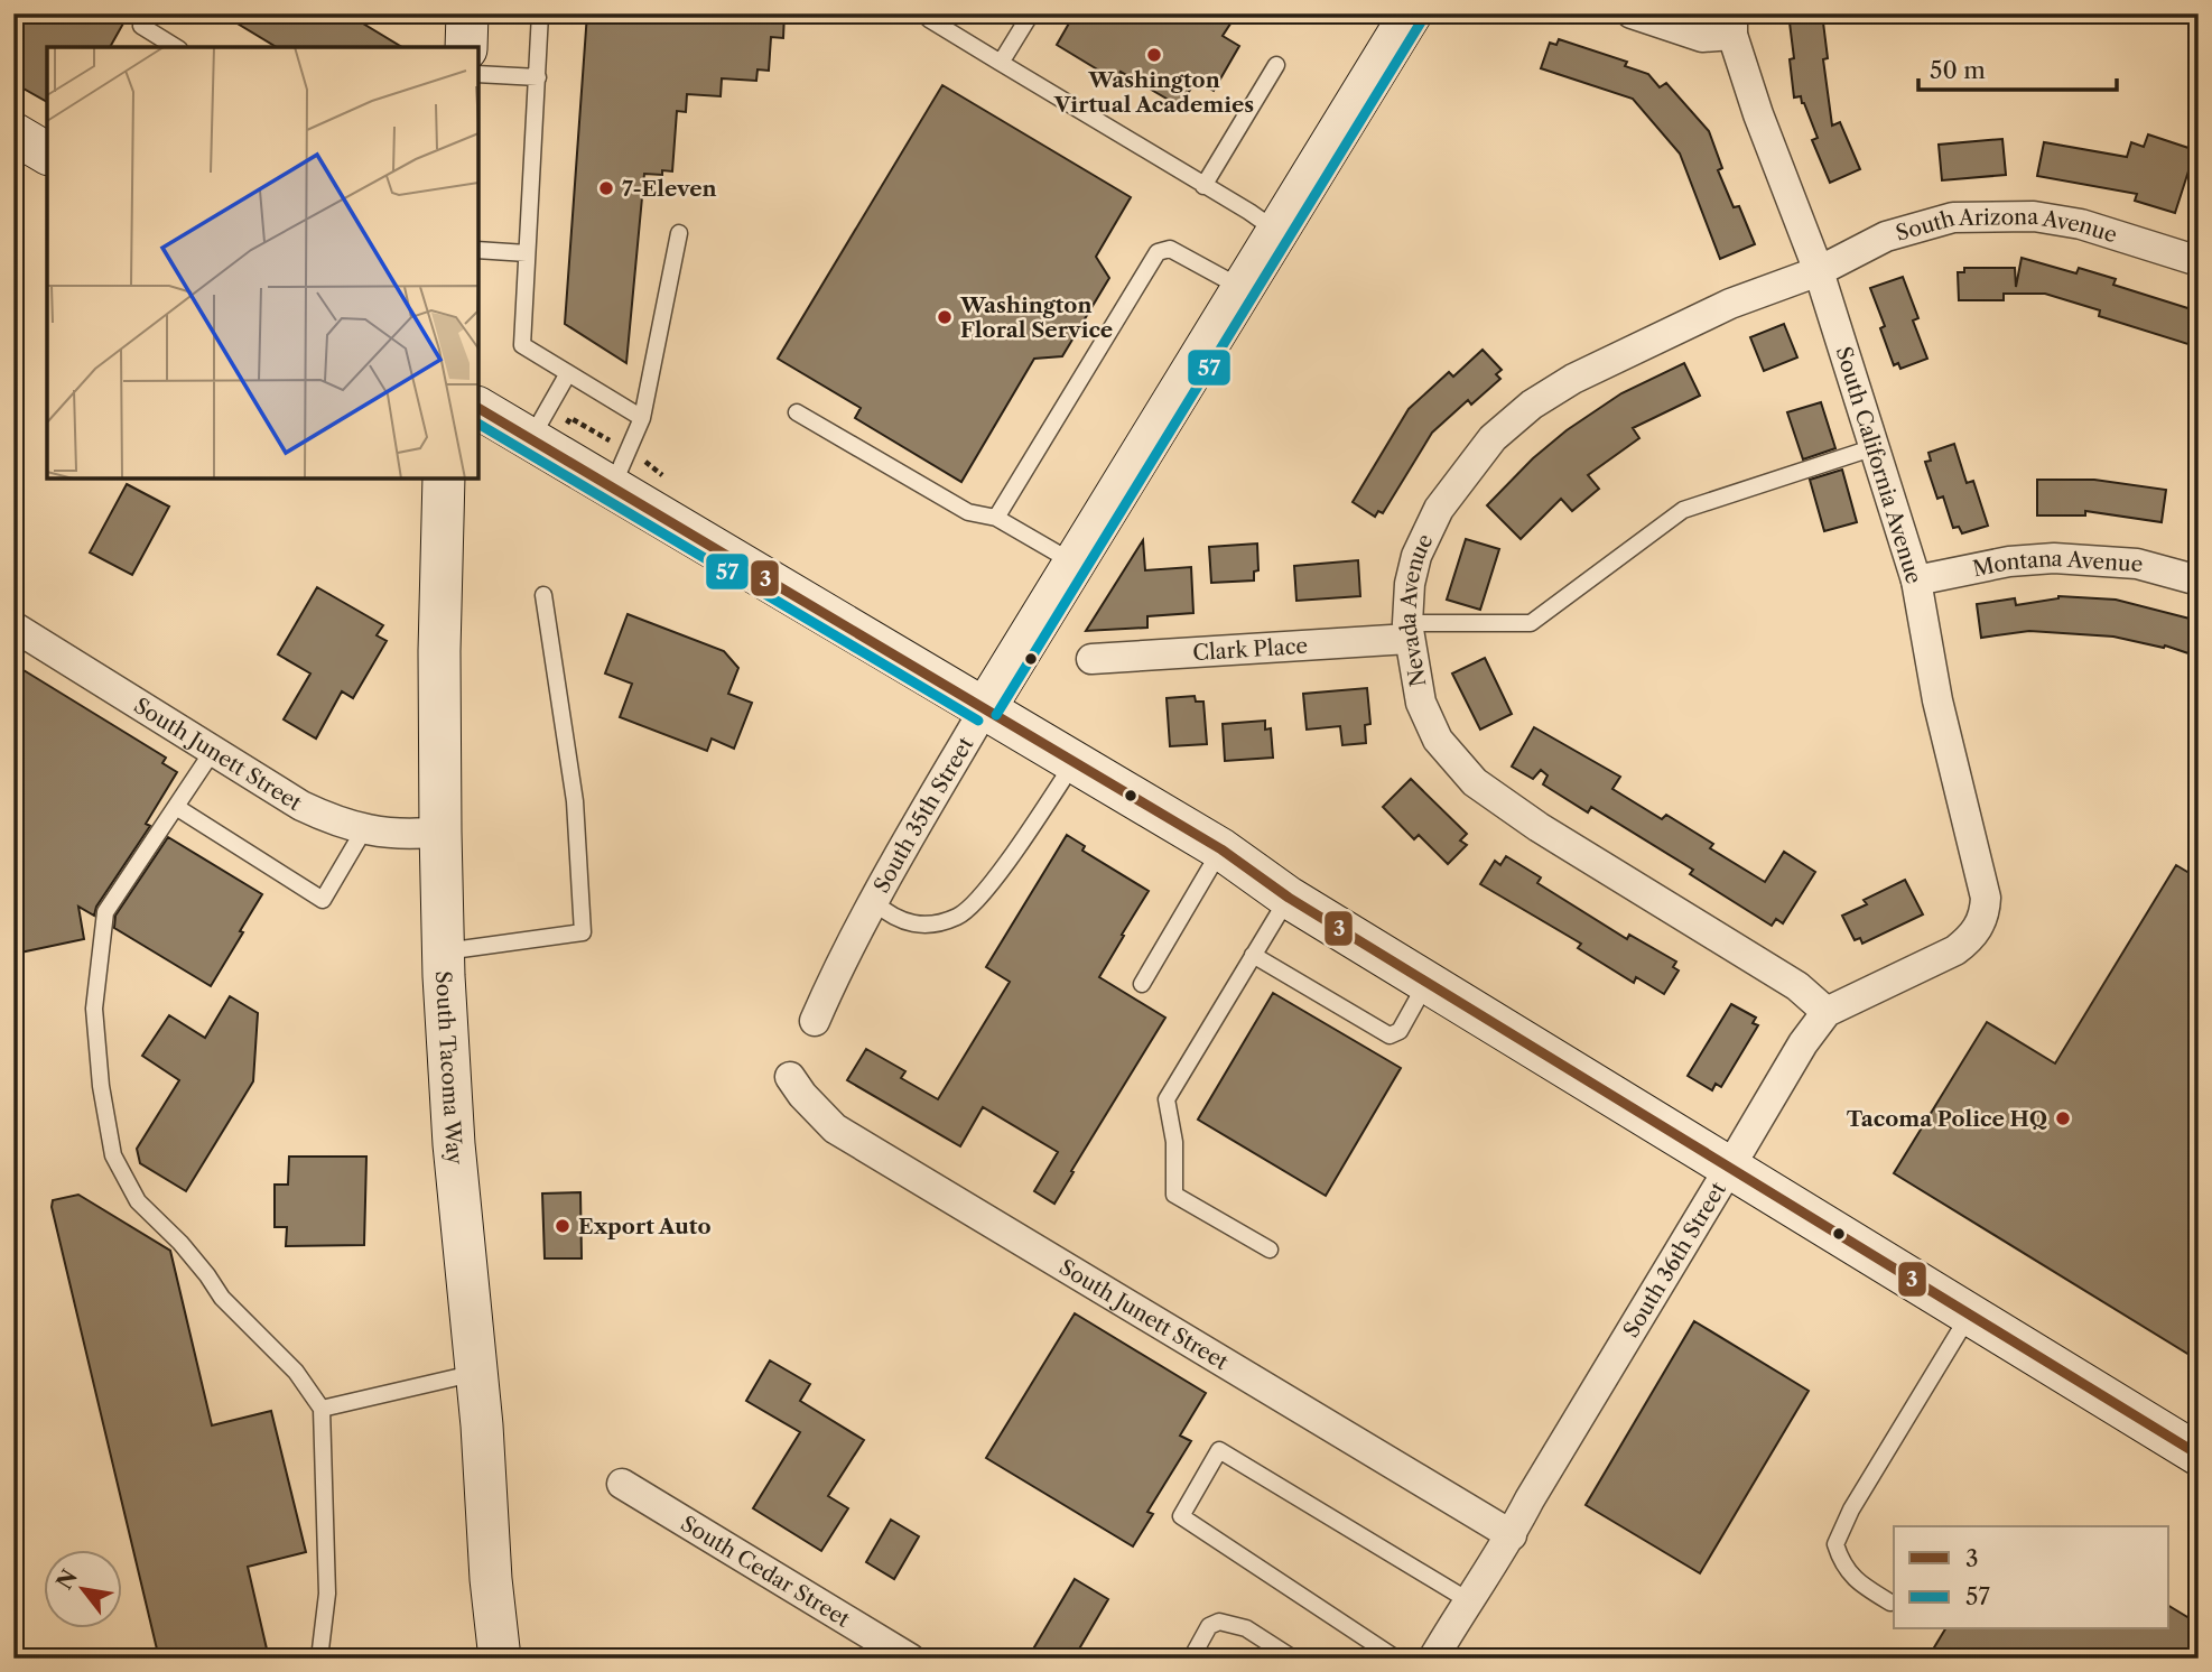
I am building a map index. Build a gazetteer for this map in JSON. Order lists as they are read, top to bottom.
{
  "streets": {
    "main road": ["South 35th Street", "South Tacoma Way"],
    "street": [
      "South Arizona Avenue",
      "South California Avenue",
      "Montana Avenue",
      "Nevada Avenue",
      "Clark Place",
      "South Junett Street",
      "South 36th Street",
      "South Cedar Street"
    ]
  },
  "crossings": [
    ["South Arizona Avenue", "South California Avenue"],
    ["South Arizona Avenue", "Nevada Avenue"],
    ["South California Avenue", "Montana Avenue"],
    ["South California Avenue", "Nevada Avenue"],
    ["South California Avenue", "South 36th Street"],
    ["Nevada Avenue", "Clark Place"],
    ["Nevada Avenue", "South 36th Street"],
    ["South Junett Street", "South Tacoma Way"],
    ["South Junett Street", "South 36th Street"]
  ],
  "places": [
    "Washington Virtual Academies",
    "7-Eleven",
    "Washington Floral Service",
    "Tacoma Police HQ",
    "Export Auto"
  ],
  "lines": ["transit line 57", "transit line 3"],
  "legend": ["3", "57"],
  "scale_bar": "50 m",
  "north": "top left"
}
